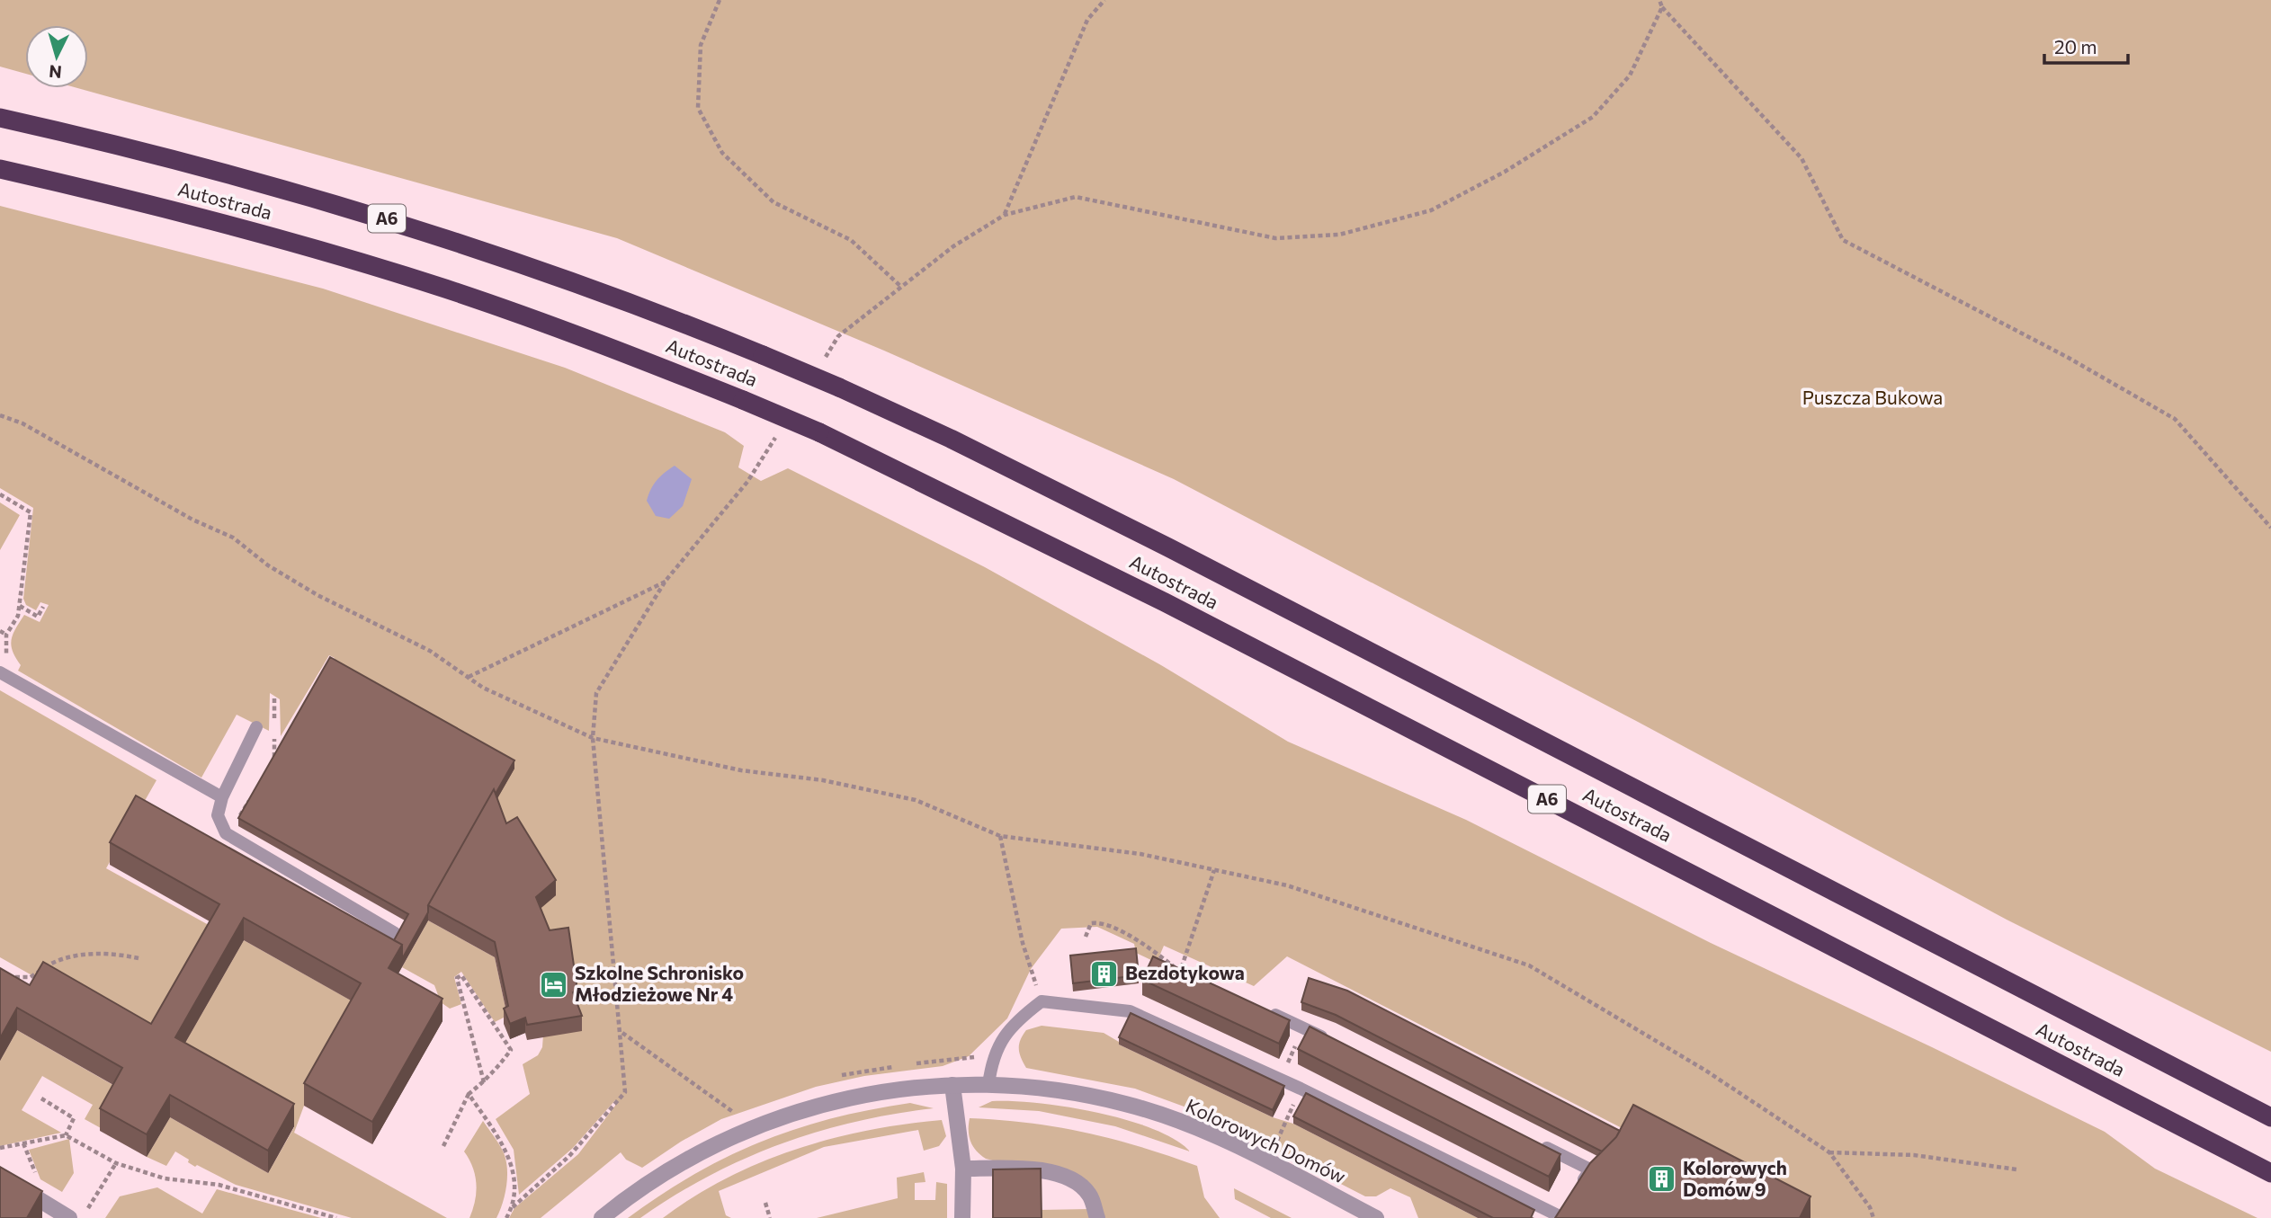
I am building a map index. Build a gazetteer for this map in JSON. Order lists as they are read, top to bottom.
{
  "streets": {
    "highway": ["Autostrada", "A6"],
    "street": ["Kolorowych Domów"]
  },
  "parks": ["Puszcza Bukowa"],
  "places": {
    "building": ["Bezdotykowa", "Kolorowych Domów 9"],
    "hotel": ["Szkolne Schronisko Młodzieżowe Nr 4"]
  },
  "scale_bar": "20 m",
  "north": "bottom"
}
